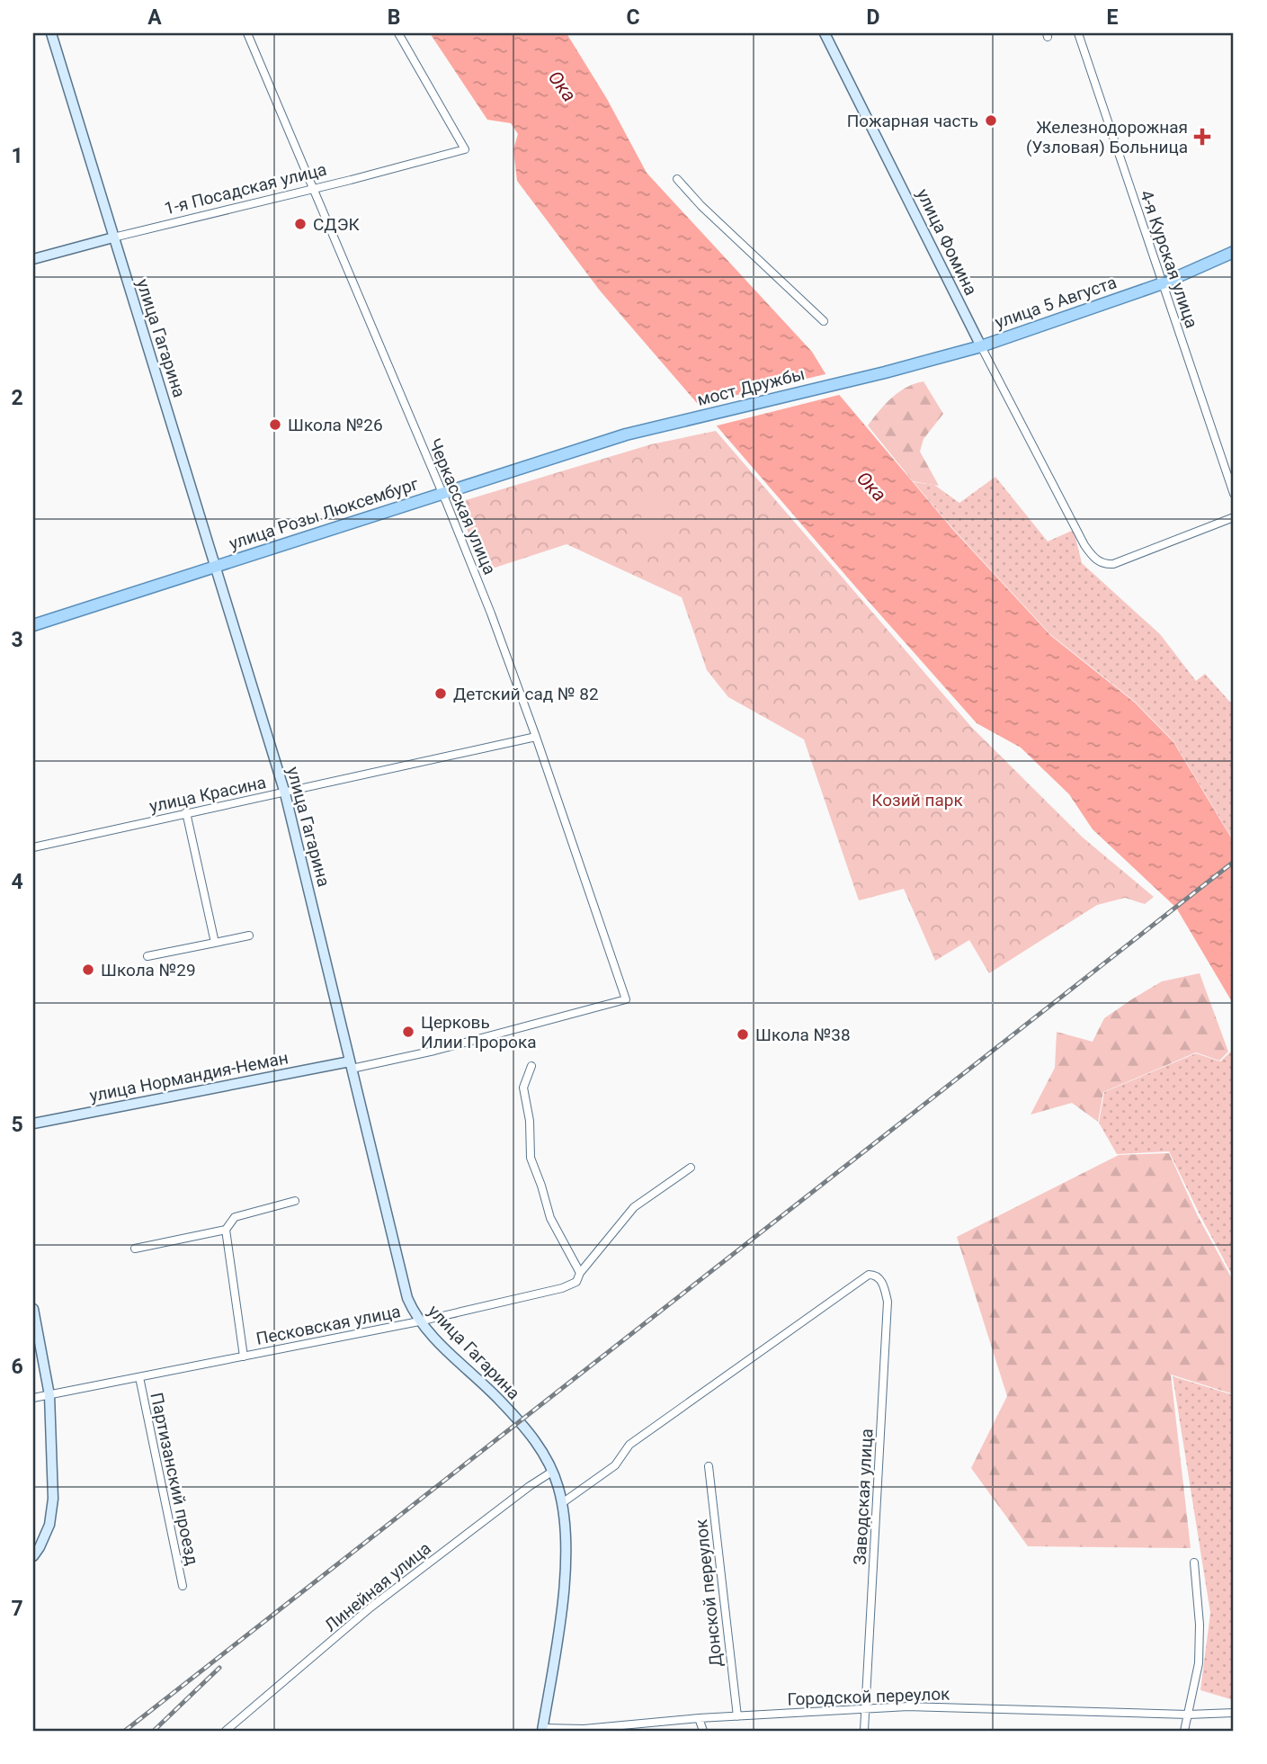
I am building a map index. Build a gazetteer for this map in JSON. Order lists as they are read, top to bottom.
{
  "streets": {
    "main road": ["улица 5 Августа", "мост Дружбы", "улица Розы Люксембург"],
    "street": [
      "1-я Посадская улица",
      "улица Фомина",
      "4-я Курская улица",
      "улица Гагарина",
      "Черкасская улица",
      "улица Красина",
      "улица Нормандия-Неман",
      "Песковская улица",
      "Партизанский проезд",
      "Заводская улица",
      "Линейная улица",
      "Донской переулок",
      "Городской переулок"
    ]
  },
  "crossings": [
    ["1-я Посадская улица", "улица Гагарина"],
    ["1-я Посадская улица", "Черкасская улица"],
    ["улица Фомина", "улица 5 Августа"],
    ["4-я Курская улица", "улица 5 Августа"],
    ["улица 5 Августа", "мост Дружбы"],
    ["улица Гагарина", "улица Розы Люксембург"],
    ["улица Гагарина", "улица Красина"],
    ["улица Гагарина", "улица Нормандия-Неман"],
    ["улица Гагарина", "Песковская улица"],
    ["улица Гагарина", "Заводская улица"],
    ["улица Гагарина", "Линейная улица"],
    ["улица Гагарина", "Городской переулок"],
    ["мост Дружбы", "улица Розы Люксембург"],
    ["Черкасская улица", "улица Розы Люксембург"],
    ["Черкасская улица", "улица Красина"],
    ["Черкасская улица", "улица Нормандия-Неман"],
    ["Песковская улица", "Партизанский проезд"],
    ["Заводская улица", "Городской переулок"],
    ["Донской переулок", "Городской переулок"]
  ],
  "water": ["Ока"],
  "parks": ["Козий парк"],
  "places": {
    "other": [
      "Пожарная часть",
      "СДЭК",
      "Школа №26",
      "Детский сад № 82",
      "Школа №29",
      "Церковь Илии Пророка",
      "Школа №38"
    ],
    "health": ["Железнодорожная (Узловая) Больница"]
  },
  "grid": {
    "columns": [
      "A",
      "B",
      "C",
      "D",
      "E"
    ],
    "rows": [
      "1",
      "2",
      "3",
      "4",
      "5",
      "6",
      "7"
    ]
  }
}
